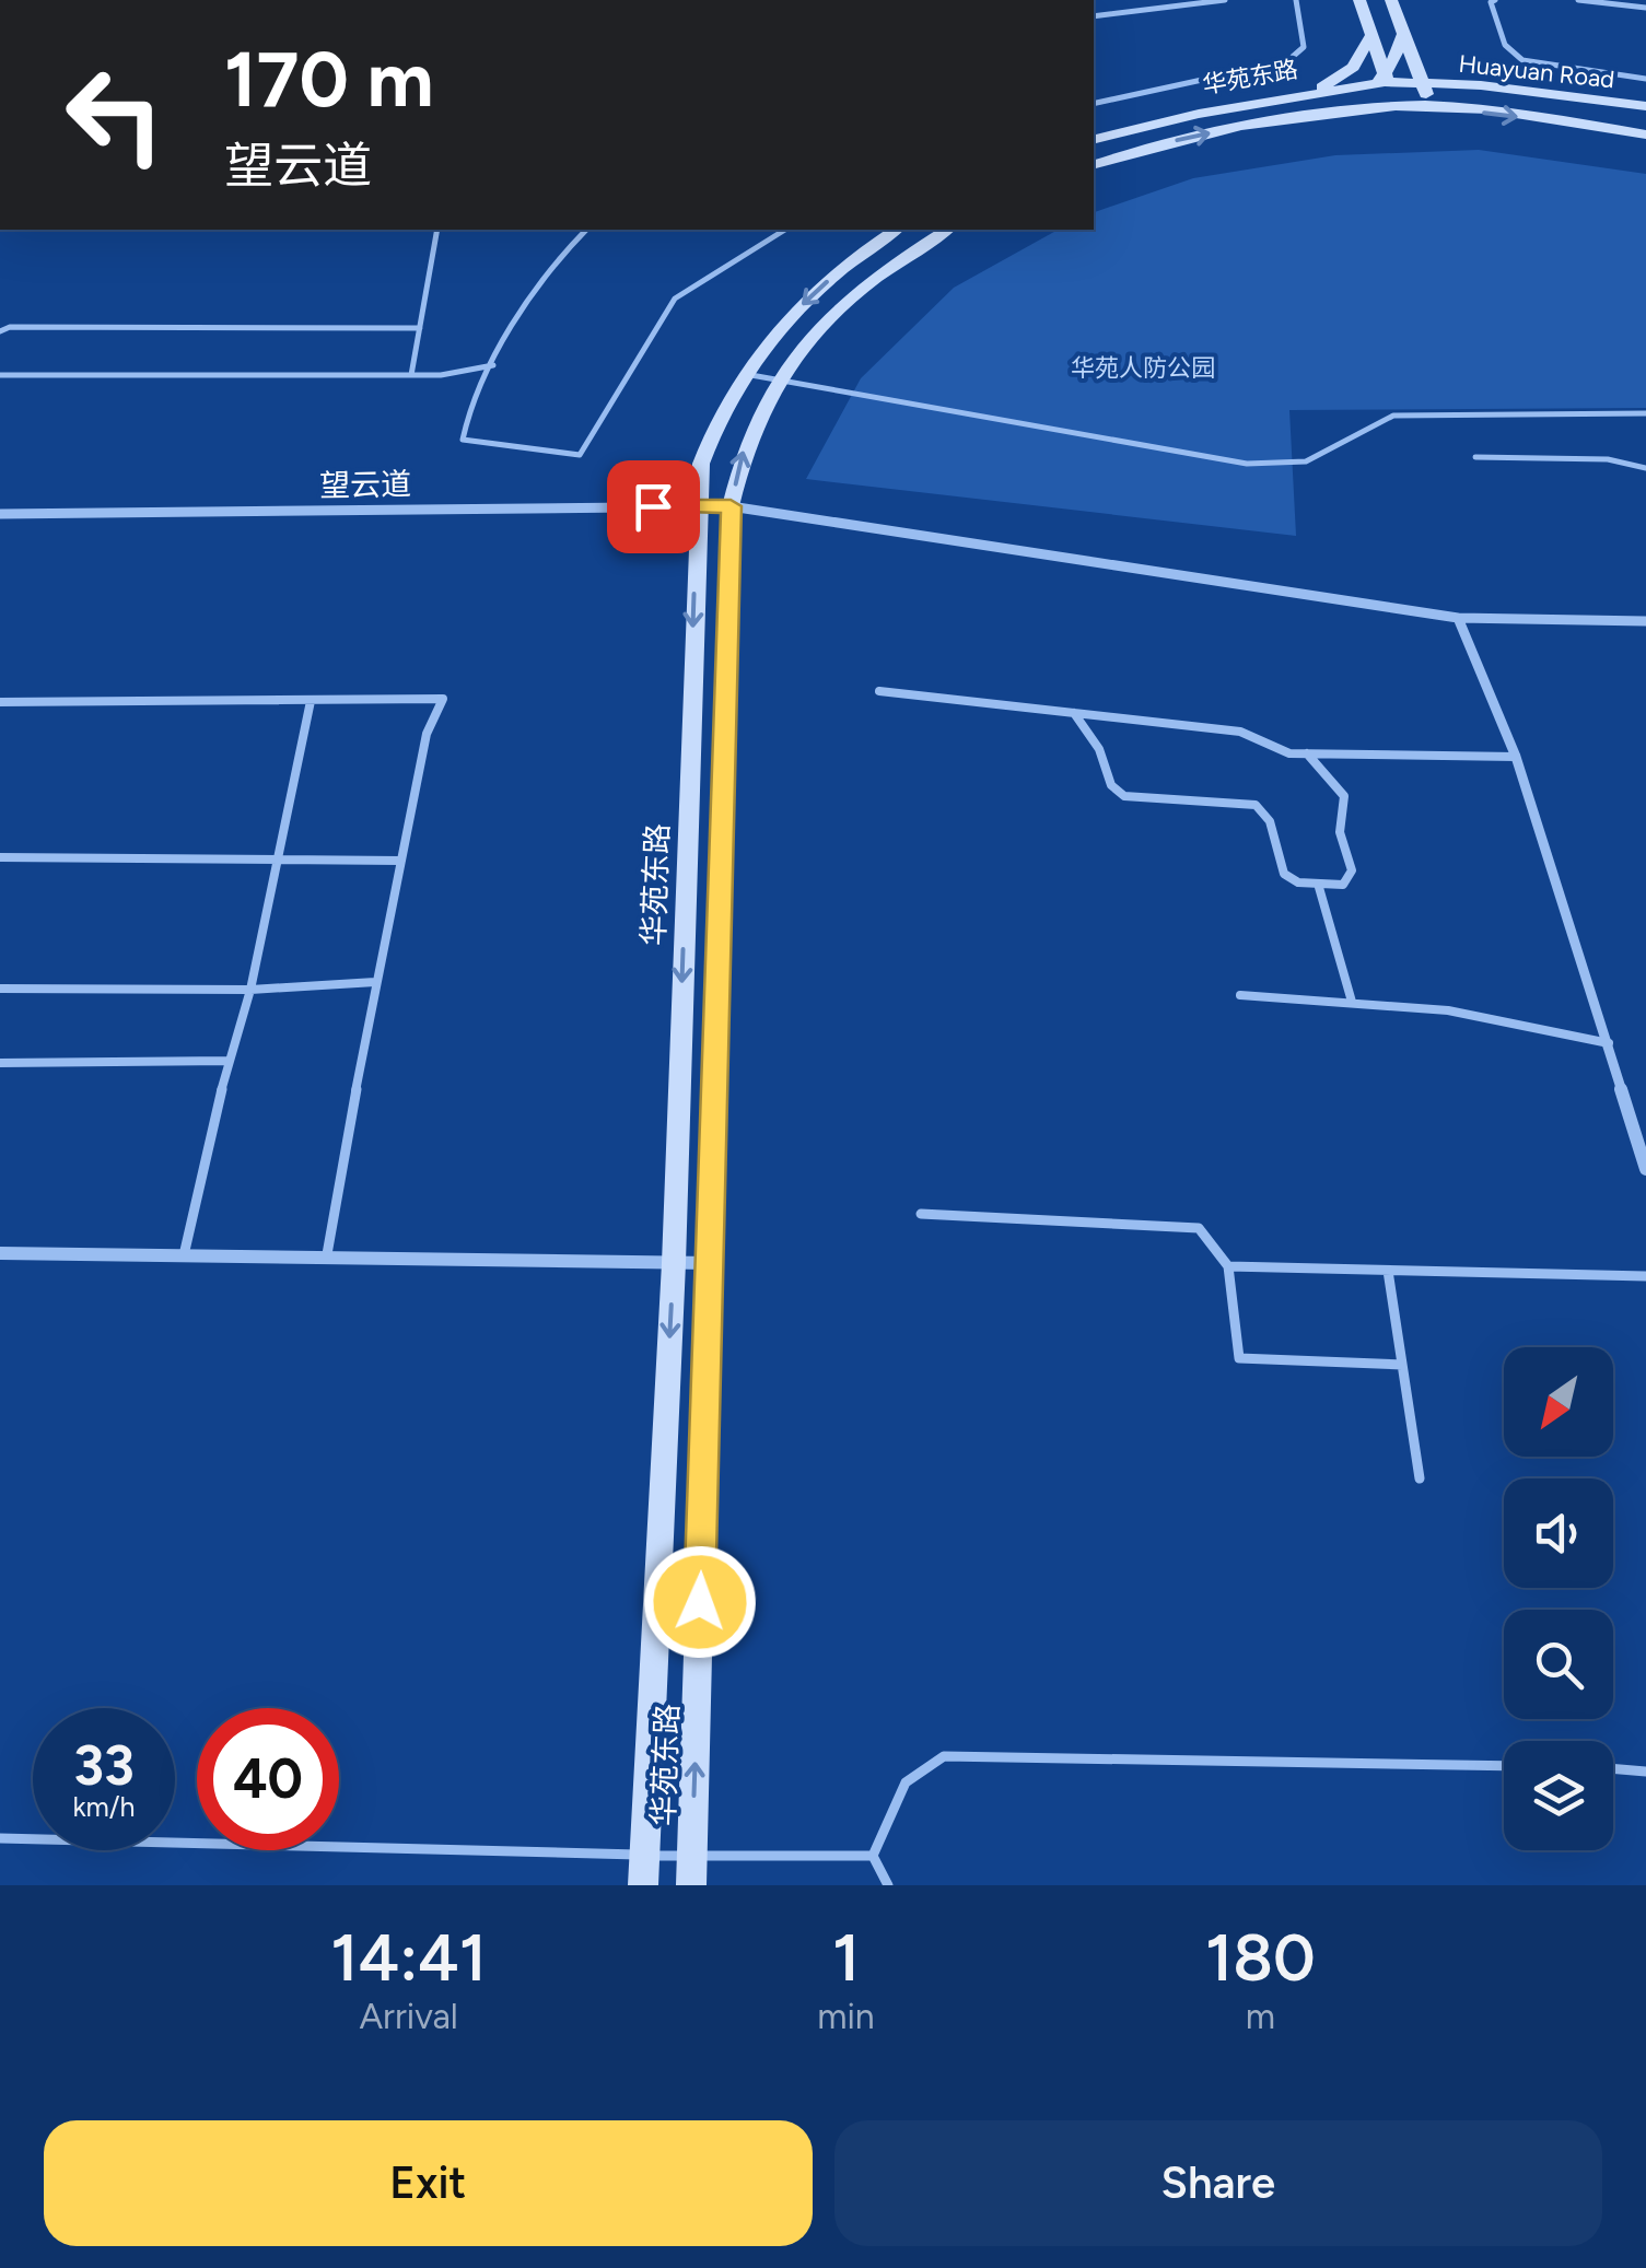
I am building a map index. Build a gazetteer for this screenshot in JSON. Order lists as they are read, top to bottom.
{
  "streets": {
    "street": ["Huayuan Road", "华苑东路", "望云道"]
  },
  "crossings": [
    ["Huayuan Road", "华苑东路"],
    ["华苑东路", "望云道"]
  ],
  "parks": ["华苑人防公园"],
  "north": "bottom left",
  "page": {
    "turn": ["170 m", "望云道"],
    "speed": "33 km/h",
    "limit": "40",
    "eta": [
      "14:41",
      "Arrival",
      "1",
      "min",
      "180",
      "m"
    ],
    "buttons": ["Exit", "Share"]
  }
}
